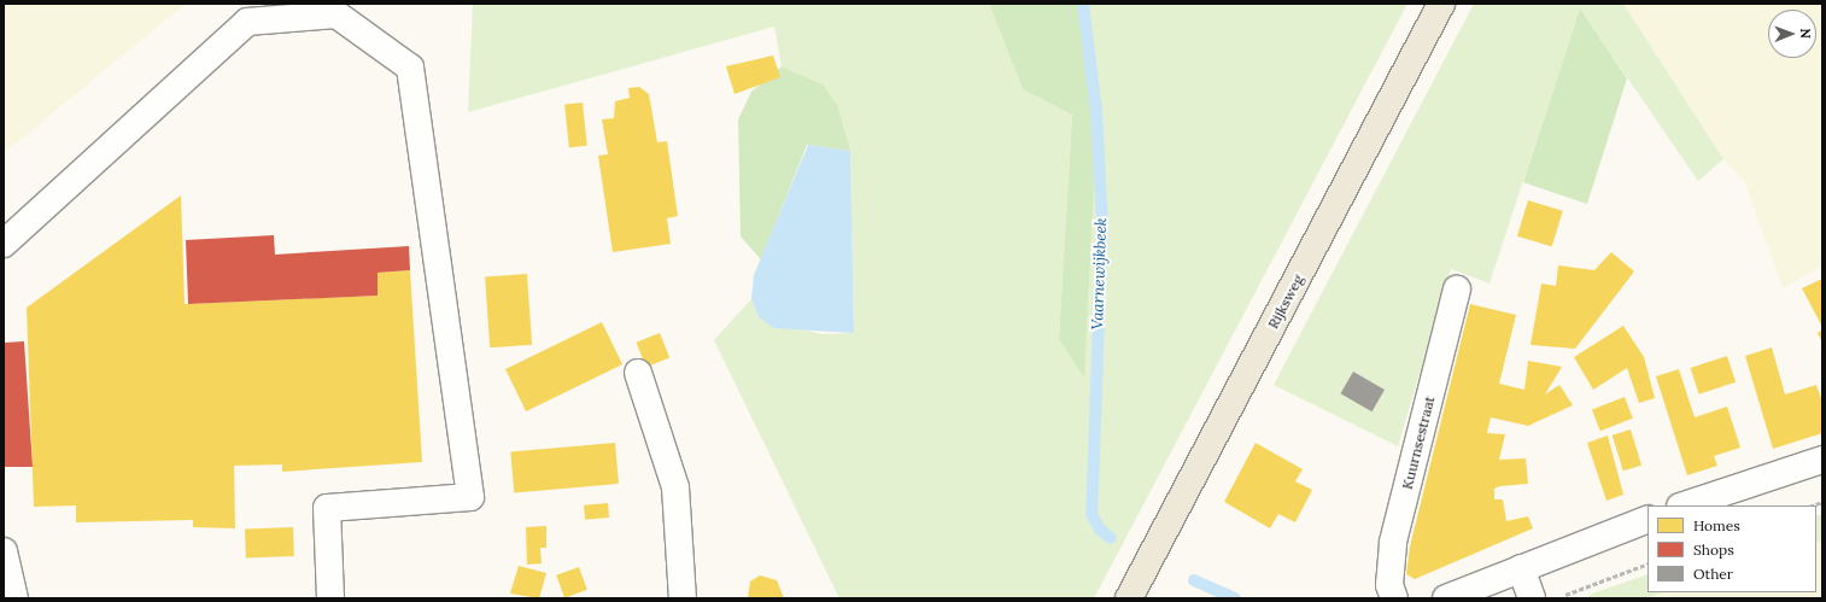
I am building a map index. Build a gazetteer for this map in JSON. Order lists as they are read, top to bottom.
{
  "streets": {
    "main road": ["Rijksweg"],
    "street": ["Kuurnsestraat"]
  },
  "water": ["Vaarnewijkbeek"],
  "legend": ["Homes", "Shops", "Other"],
  "north": "right"
}
